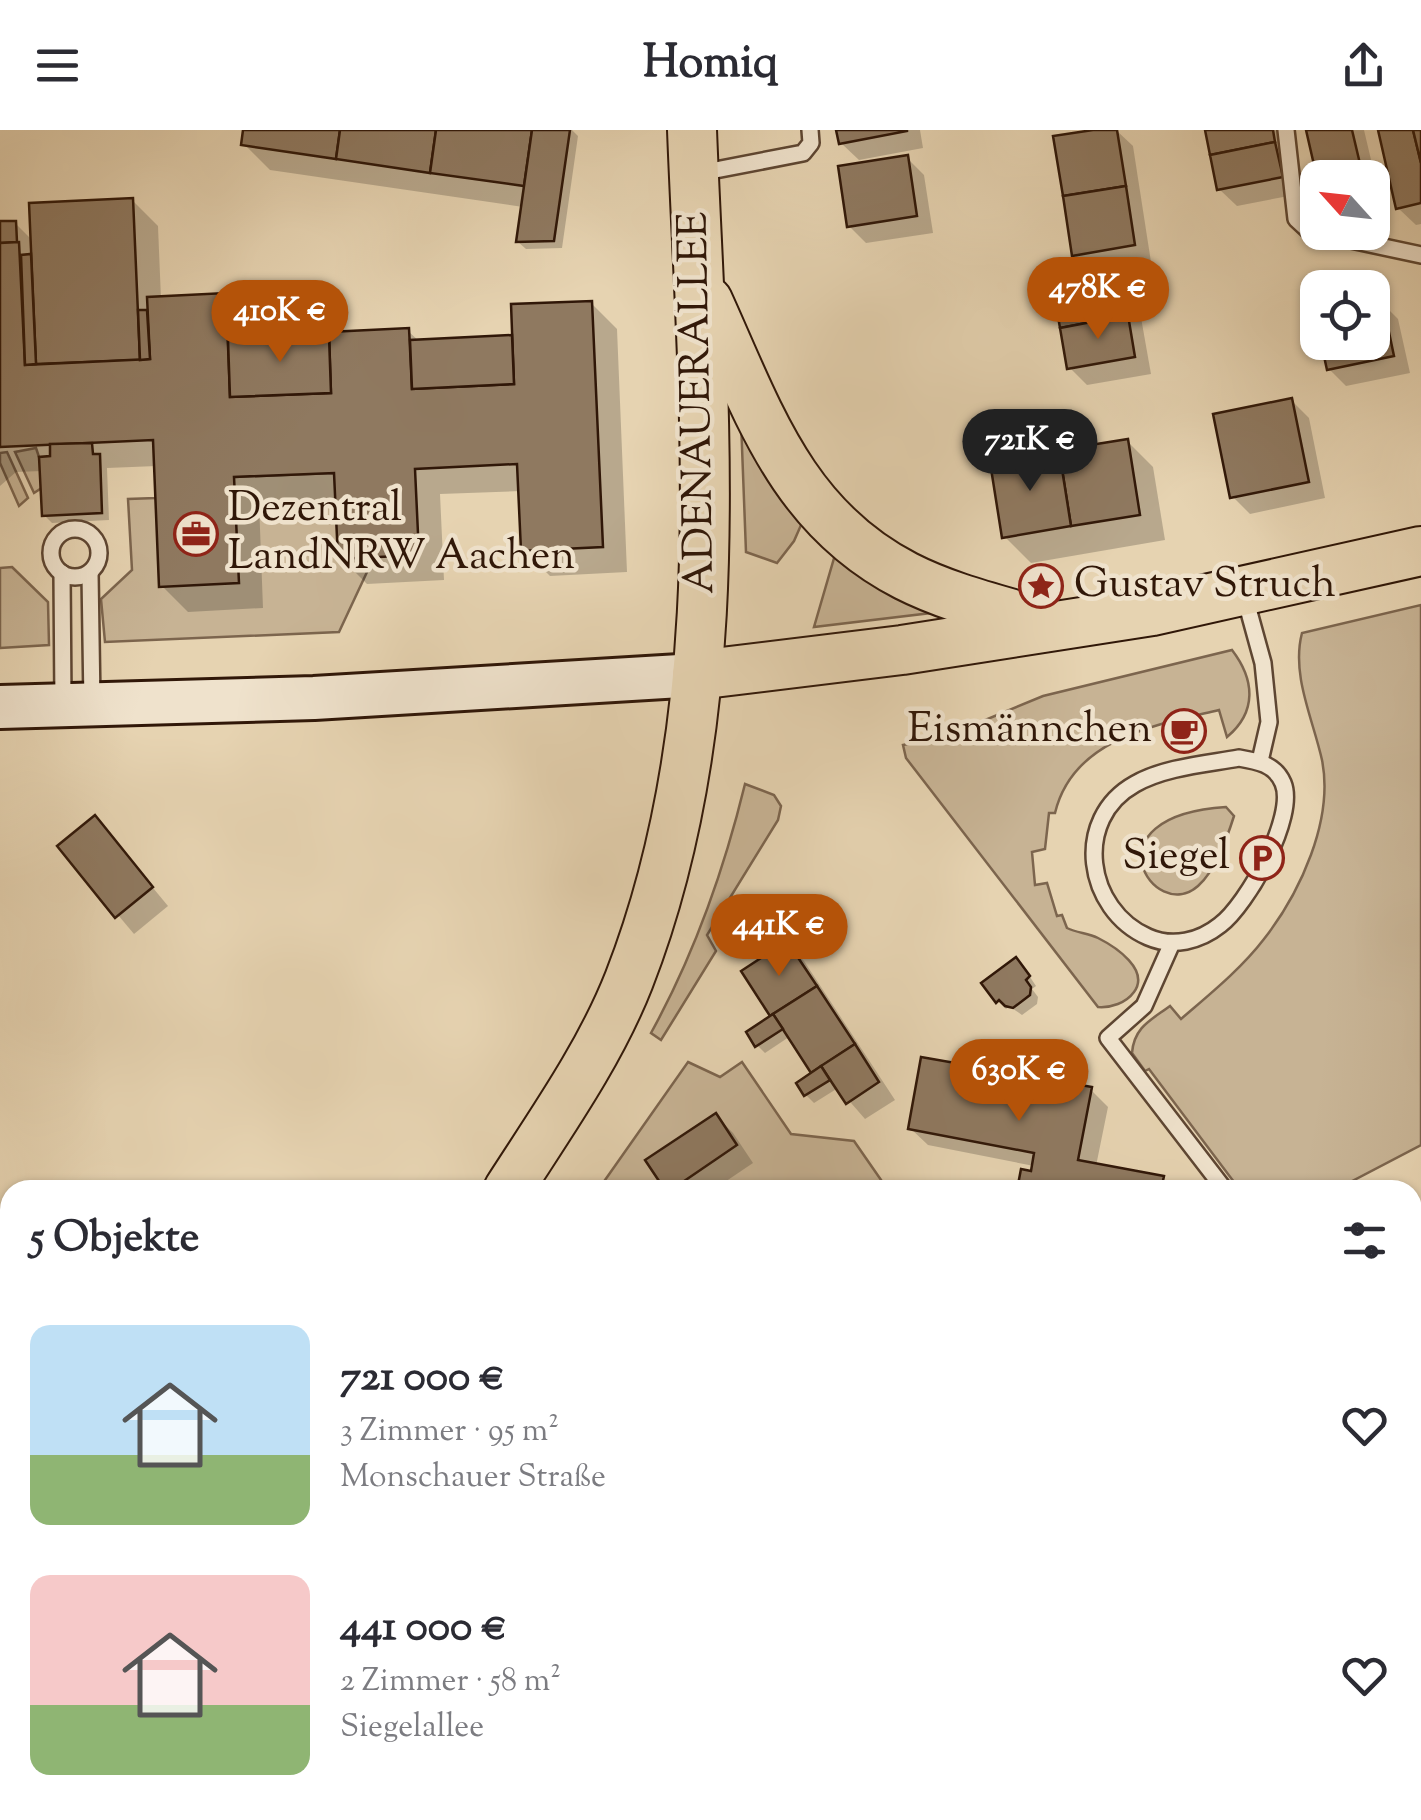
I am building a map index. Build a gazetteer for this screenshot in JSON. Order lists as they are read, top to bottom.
{
  "streets": {
    "main road": ["ADENAUERALLEE"]
  },
  "places": {
    "office": ["Dezentral LandNRW Aachen"],
    "place": ["Gustav Struch"],
    "cafe": ["Eismännchen"],
    "parking": ["Siegel"]
  },
  "north": "top left",
  "page": {
    "header": "Homiq",
    "price": [
      "478K €",
      "410K €",
      "721K €",
      "441K €",
      "630K €"
    ],
    "heading": "5 Objekte",
    "list": [
      {
        "name": "721 000 €",
        "note": "3 Zimmer · 95 m² · Monschauer Straße"
      },
      {
        "name": "441 000 €",
        "note": "2 Zimmer · 58 m² · Siegelallee"
      }
    ]
  }
}
